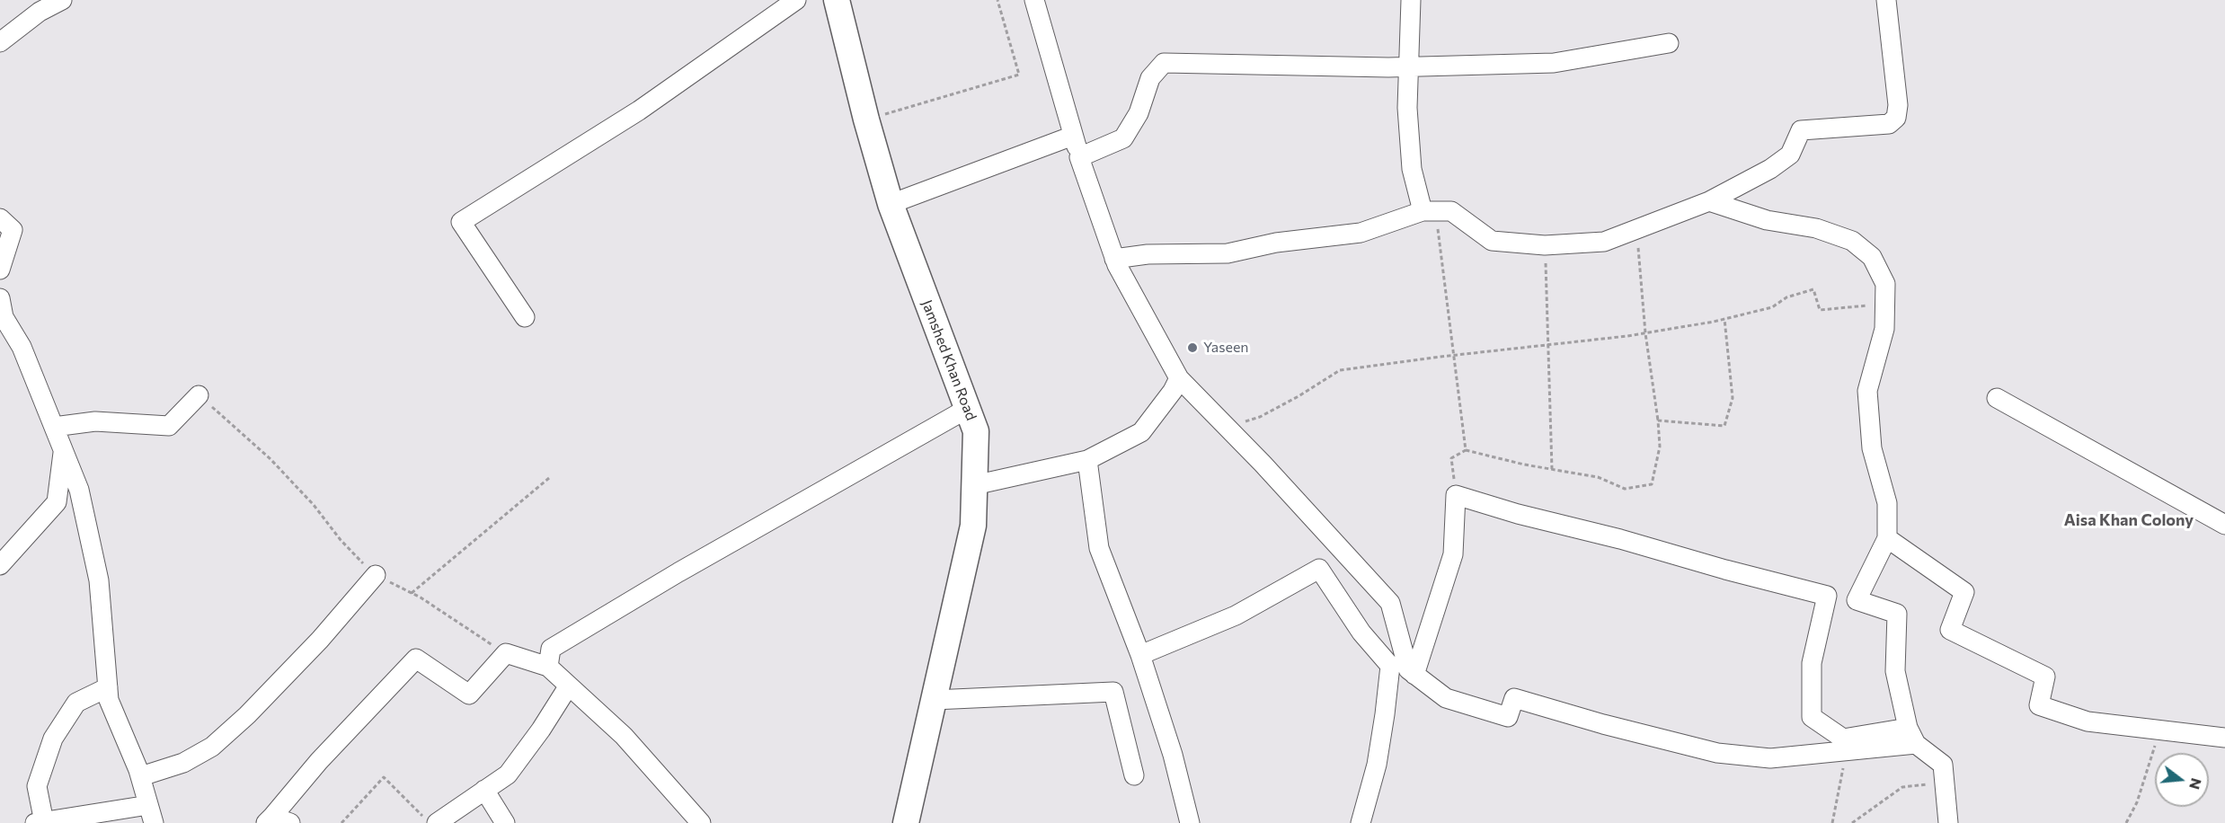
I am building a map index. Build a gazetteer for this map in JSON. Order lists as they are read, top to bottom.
{
  "streets": {
    "street": ["Jamshed Khan Road"]
  },
  "districts": ["Aisa Khan Colony"],
  "places": ["Yaseen"],
  "north": "right"
}
